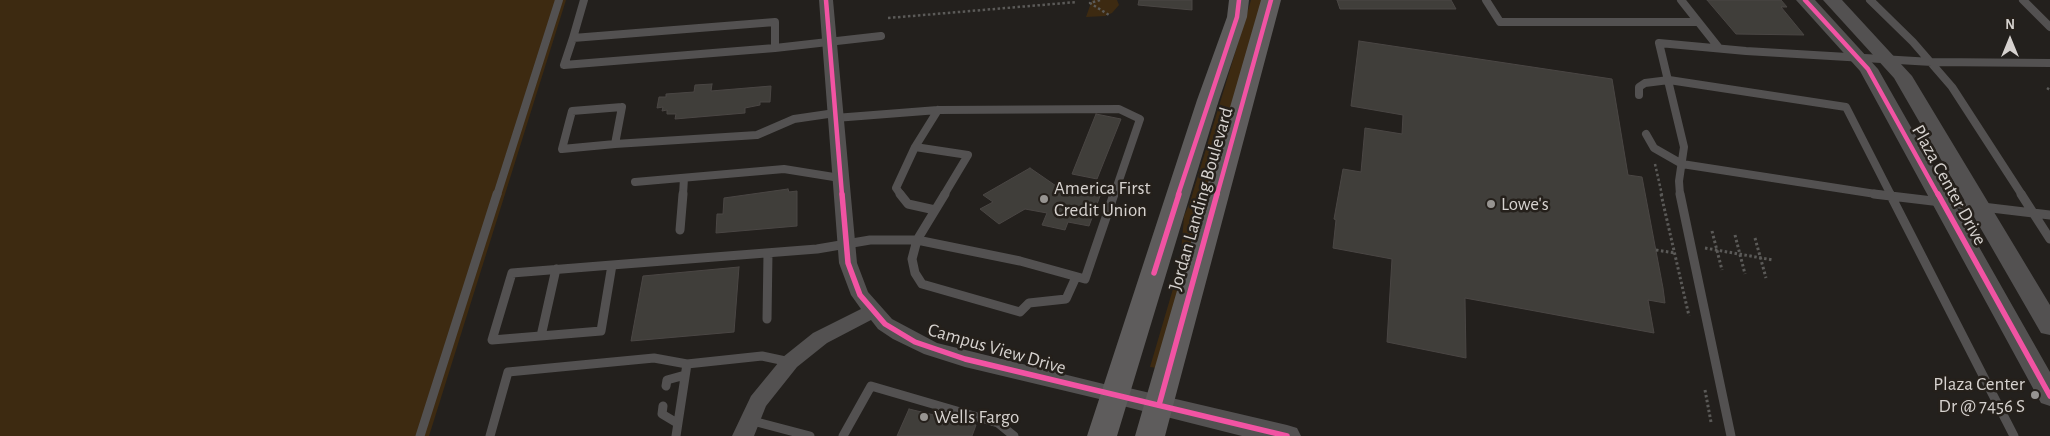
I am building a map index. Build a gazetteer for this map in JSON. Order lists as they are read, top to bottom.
{
  "streets": {
    "main road": ["Jordan Landing Boulevard"],
    "street": ["Plaza Center Drive", "Campus View Drive"]
  },
  "crossings": [
    ["Jordan Landing Boulevard", "Campus View Drive"]
  ],
  "places": [
    "America First Credit Union",
    "Lowe's",
    "Plaza Center Dr @ 7456 S",
    "Wells Fargo"
  ],
  "north": "top"
}
